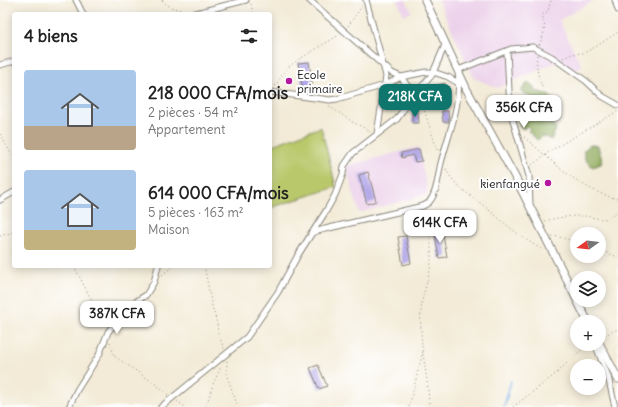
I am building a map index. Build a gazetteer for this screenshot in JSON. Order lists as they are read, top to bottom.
{
  "places": ["Ecole primaire", "kienfangué"],
  "north": "left",
  "page": {
    "heading": "4 biens",
    "list": [
      {
        "name": "218 000 CFA/mois",
        "note": "2 pièces · 54 m² · Appartement"
      },
      {
        "name": "614 000 CFA/mois",
        "note": "5 pièces · 163 m² · Maison"
      }
    ],
    "price": [
      "218K CFA",
      "356K CFA",
      "614K CFA",
      "387K CFA"
    ],
    "map_buttons": ["+", "−"]
  }
}
